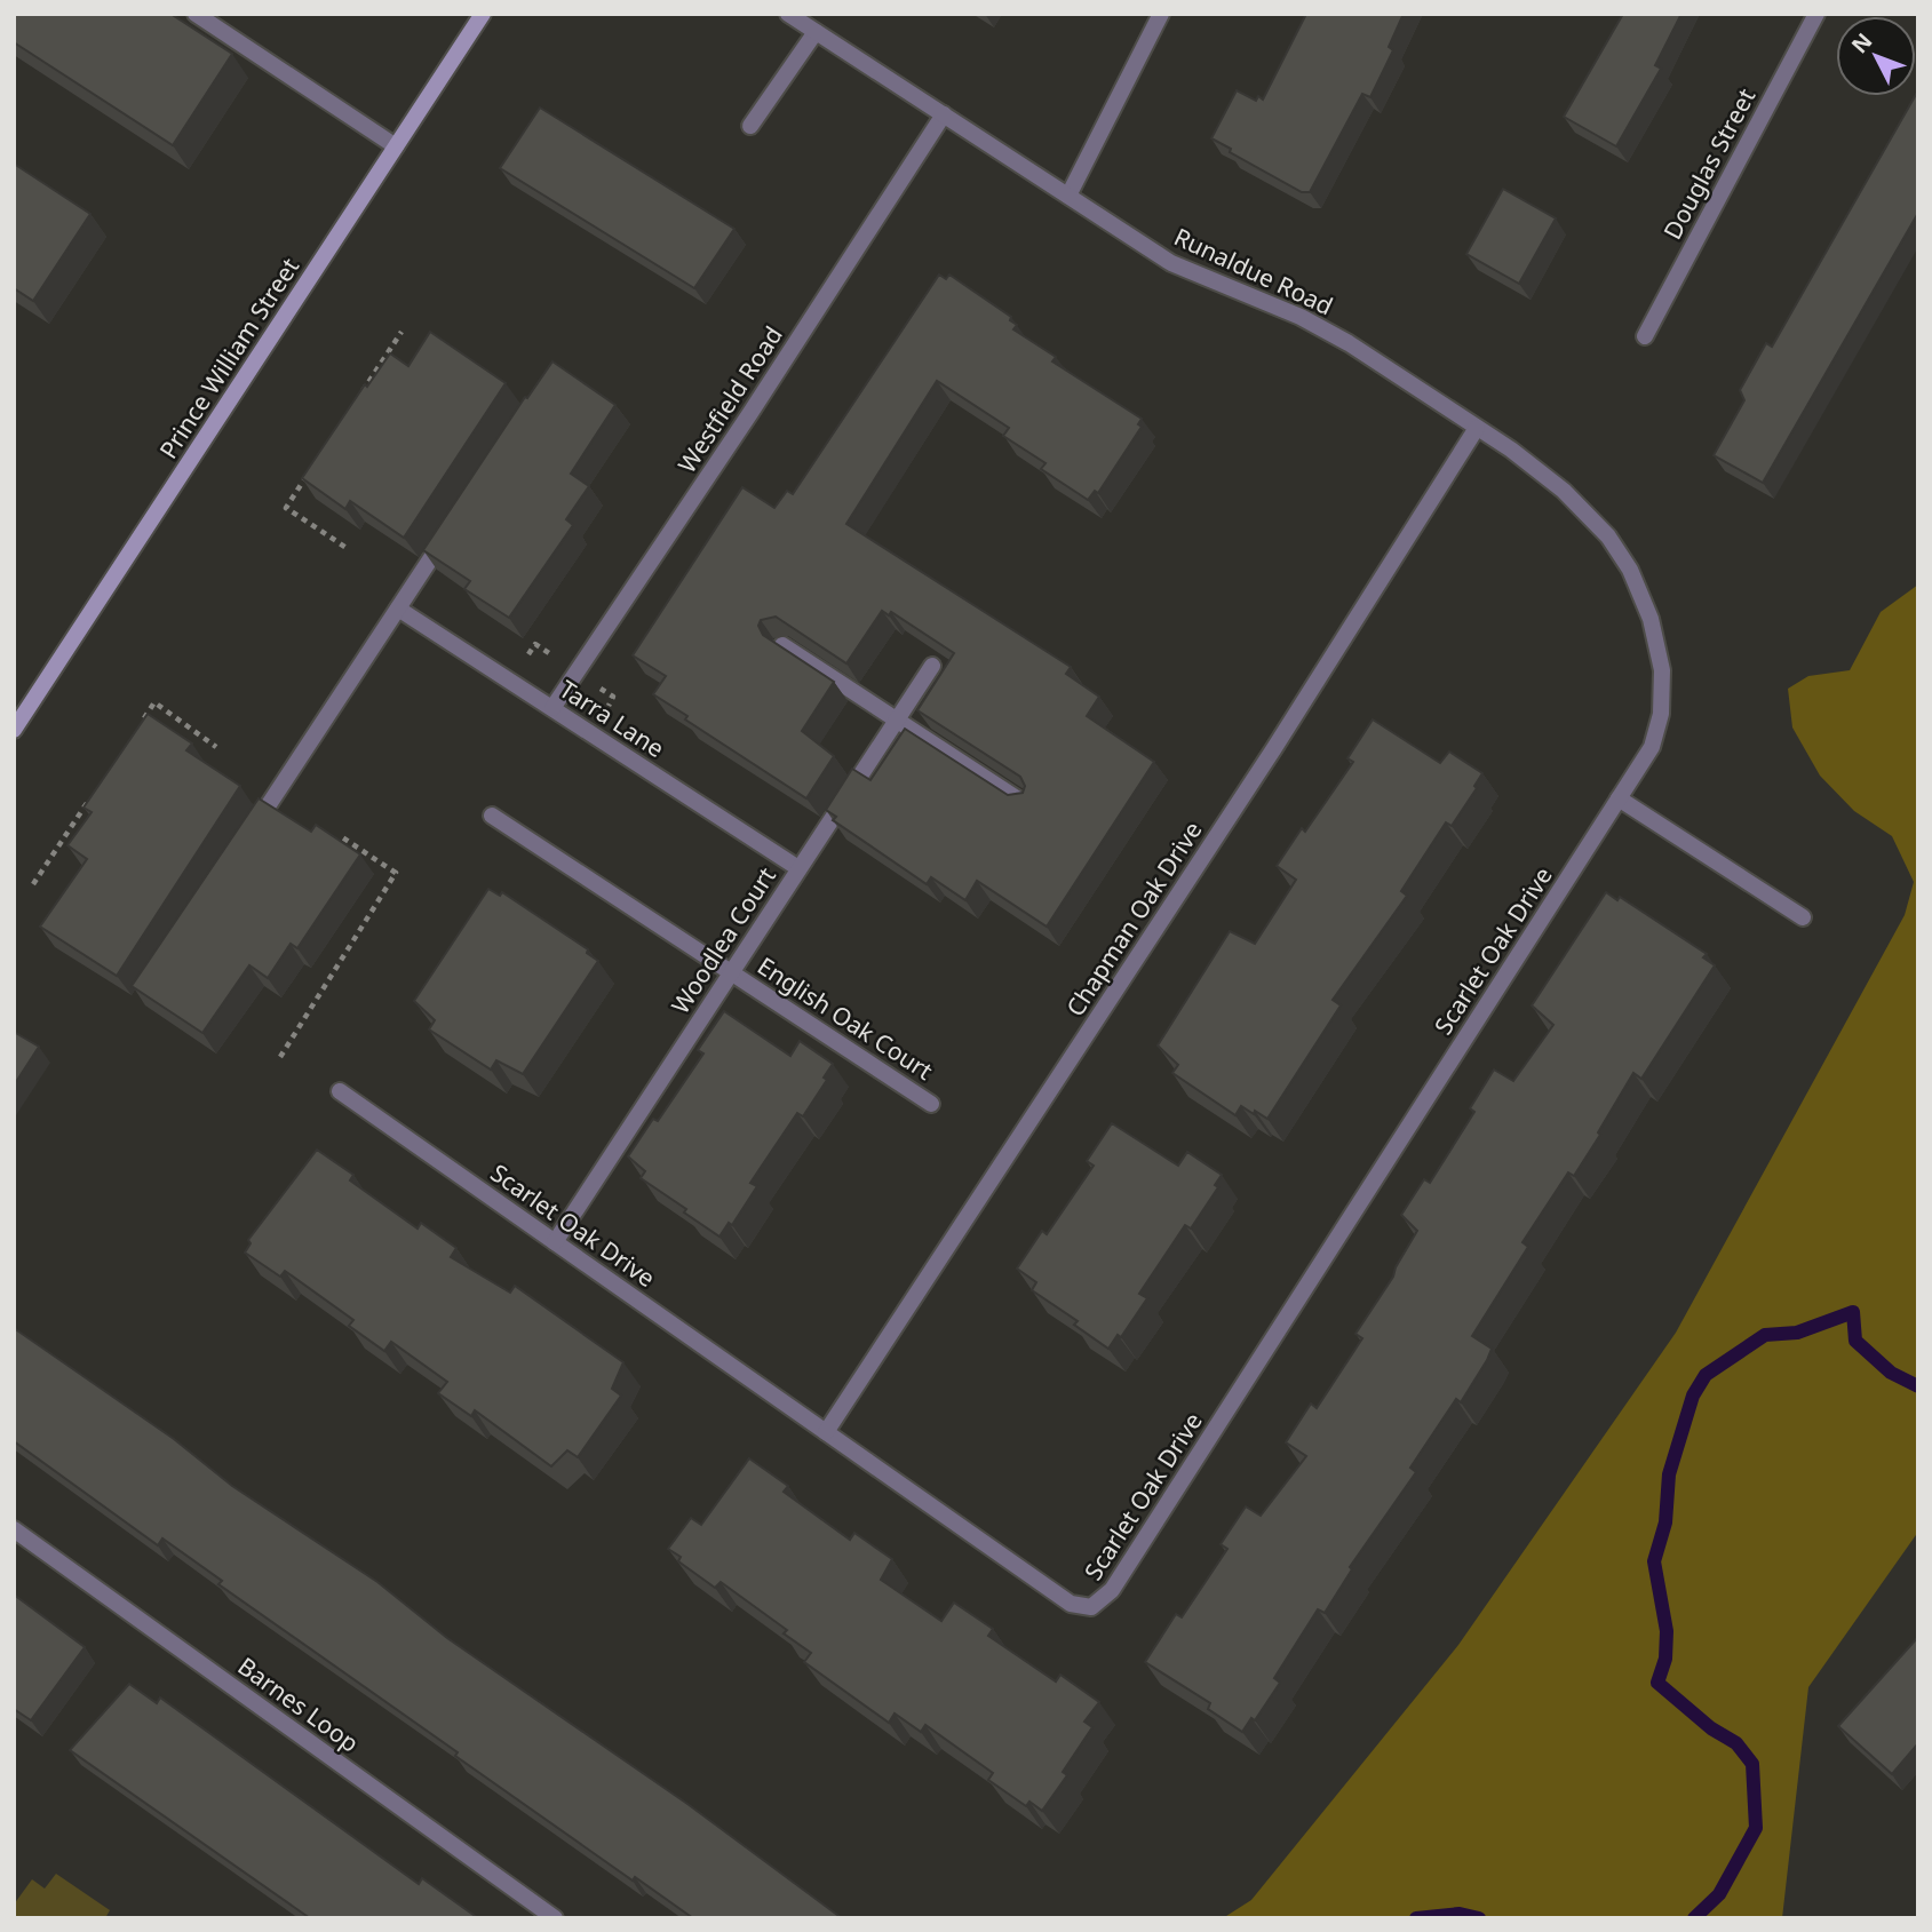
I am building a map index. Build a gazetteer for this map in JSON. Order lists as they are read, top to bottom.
{
  "streets": {
    "street": [
      "Douglas Street",
      "Runaldue Road",
      "Prince William Street",
      "Westfield Road",
      "Tarra Lane",
      "Chapman Oak Drive",
      "Woodlea Court",
      "Scarlet Oak Drive",
      "English Oak Court",
      "Barnes Loop"
    ]
  },
  "crossings": [
    ["Runaldue Road", "Westfield Road"],
    ["Runaldue Road", "Chapman Oak Drive"],
    ["Runaldue Road", "Scarlet Oak Drive"],
    ["Westfield Road", "Tarra Lane"],
    ["Tarra Lane", "Woodlea Court"],
    ["Chapman Oak Drive", "Scarlet Oak Drive"],
    ["Woodlea Court", "Scarlet Oak Drive"],
    ["Woodlea Court", "English Oak Court"]
  ],
  "north": "top left"
}
